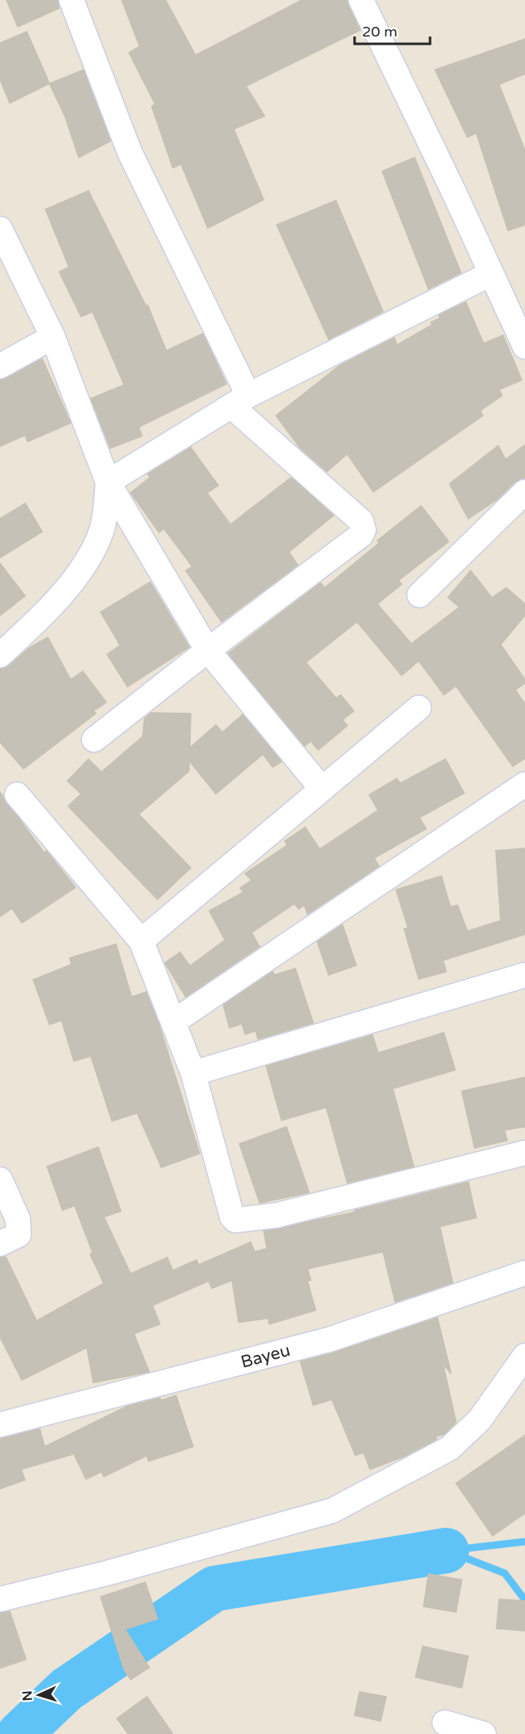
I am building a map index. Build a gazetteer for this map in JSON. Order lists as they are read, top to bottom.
{
  "streets": {
    "street": ["Bayeu"]
  },
  "scale_bar": "20 m",
  "north": "left"
}
